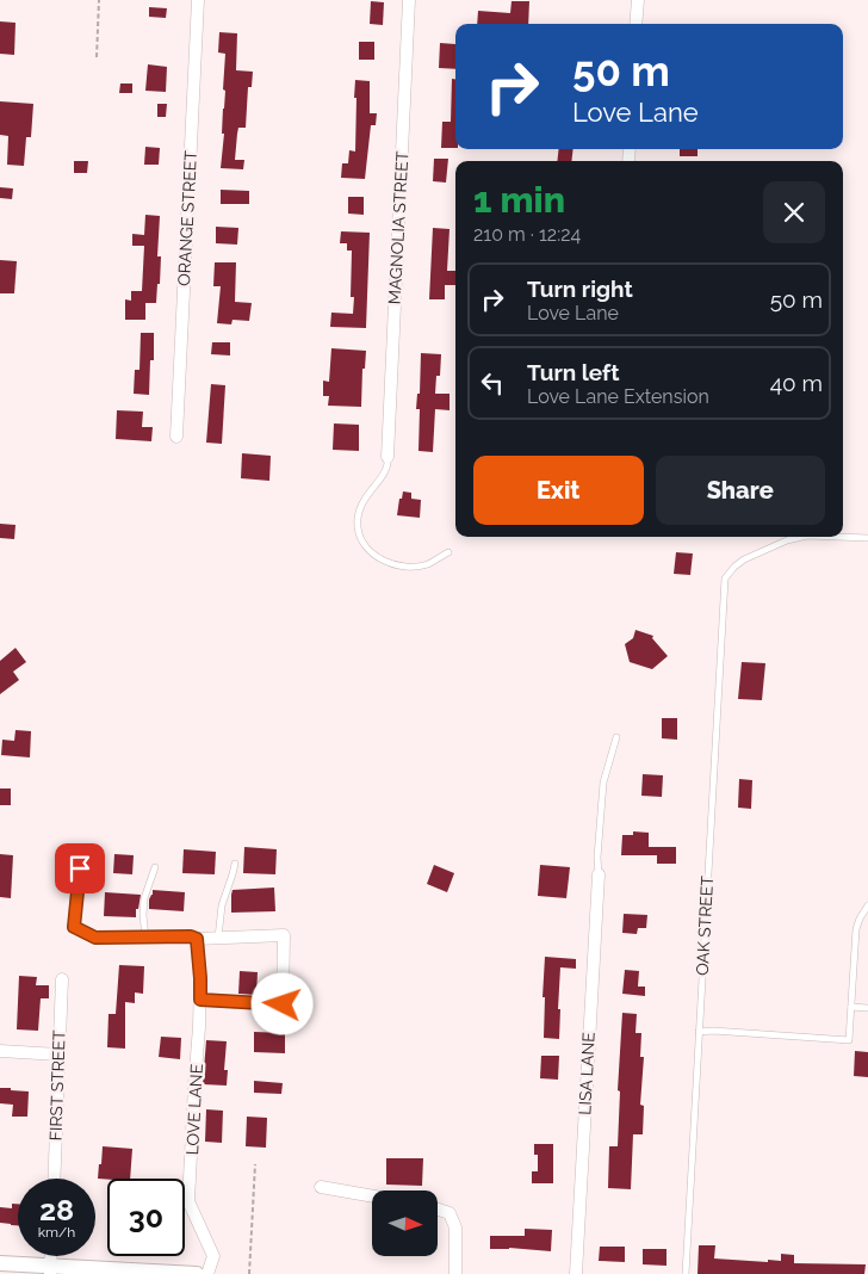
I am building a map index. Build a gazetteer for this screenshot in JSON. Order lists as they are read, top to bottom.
{
  "streets": {
    "street": [
      "ORANGE STREET",
      "MAGNOLIA STREET",
      "LISA LANE",
      "FIRST STREET",
      "LOVE LANE"
    ],
    "lane": ["OAK STREET"]
  },
  "north": "right",
  "page": {
    "turn": ["50 m", "Love Lane"],
    "heading": ["1 min", "210 m · 12:24"],
    "list": [
      {
        "name": "Turn right",
        "note": "Love Lane",
        "value": "50 m"
      },
      {
        "name": "Turn left",
        "note": "Love Lane Extension",
        "value": "40 m"
      }
    ],
    "buttons": ["Exit", "Share"],
    "speed": "28 km/h",
    "limit": "30"
  }
}
